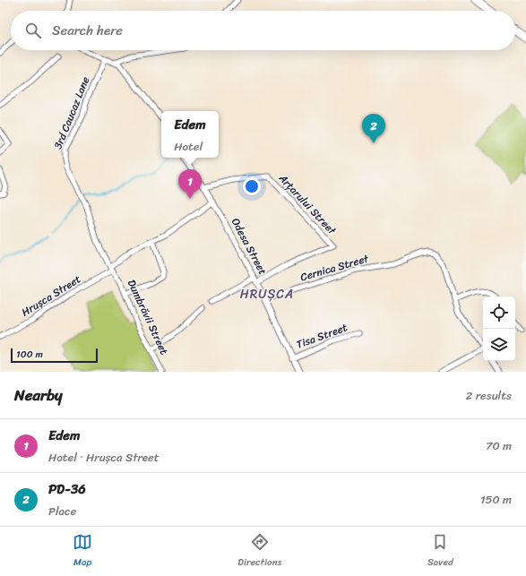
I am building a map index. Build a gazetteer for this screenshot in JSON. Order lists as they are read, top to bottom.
{
  "streets": {
    "street": [
      "3rd Caucaz Lane",
      "Arțarului Street",
      "Odesa Street",
      "Cernica Street",
      "Hrușca Street",
      "Dumbrăvii Street",
      "Tisa Street"
    ]
  },
  "crossings": [
    ["3rd Caucaz Lane", "Dumbrăvii Street"],
    ["Arțarului Street", "Odesa Street"],
    ["Odesa Street", "Cernica Street"],
    ["Odesa Street", "Hrușca Street"],
    ["Odesa Street", "Tisa Street"],
    ["Hrușca Street", "Dumbrăvii Street"]
  ],
  "districts": ["HRUȘCA"],
  "scale_bar": "100 m",
  "page": {
    "search": "Search here",
    "popup": ["Edem", "Hotel"],
    "pins": ["2", "1"],
    "scale": "100 m",
    "heading": ["Nearby", "2 results"],
    "list": [
      {
        "mark": "1",
        "name": "Edem",
        "note": "Hotel · Hrușca Street",
        "value": "70 m"
      },
      {
        "mark": "2",
        "name": "PD-36",
        "note": "Place",
        "value": "150 m"
      }
    ],
    "nav": ["Map", "Directions", "Saved"]
  }
}
